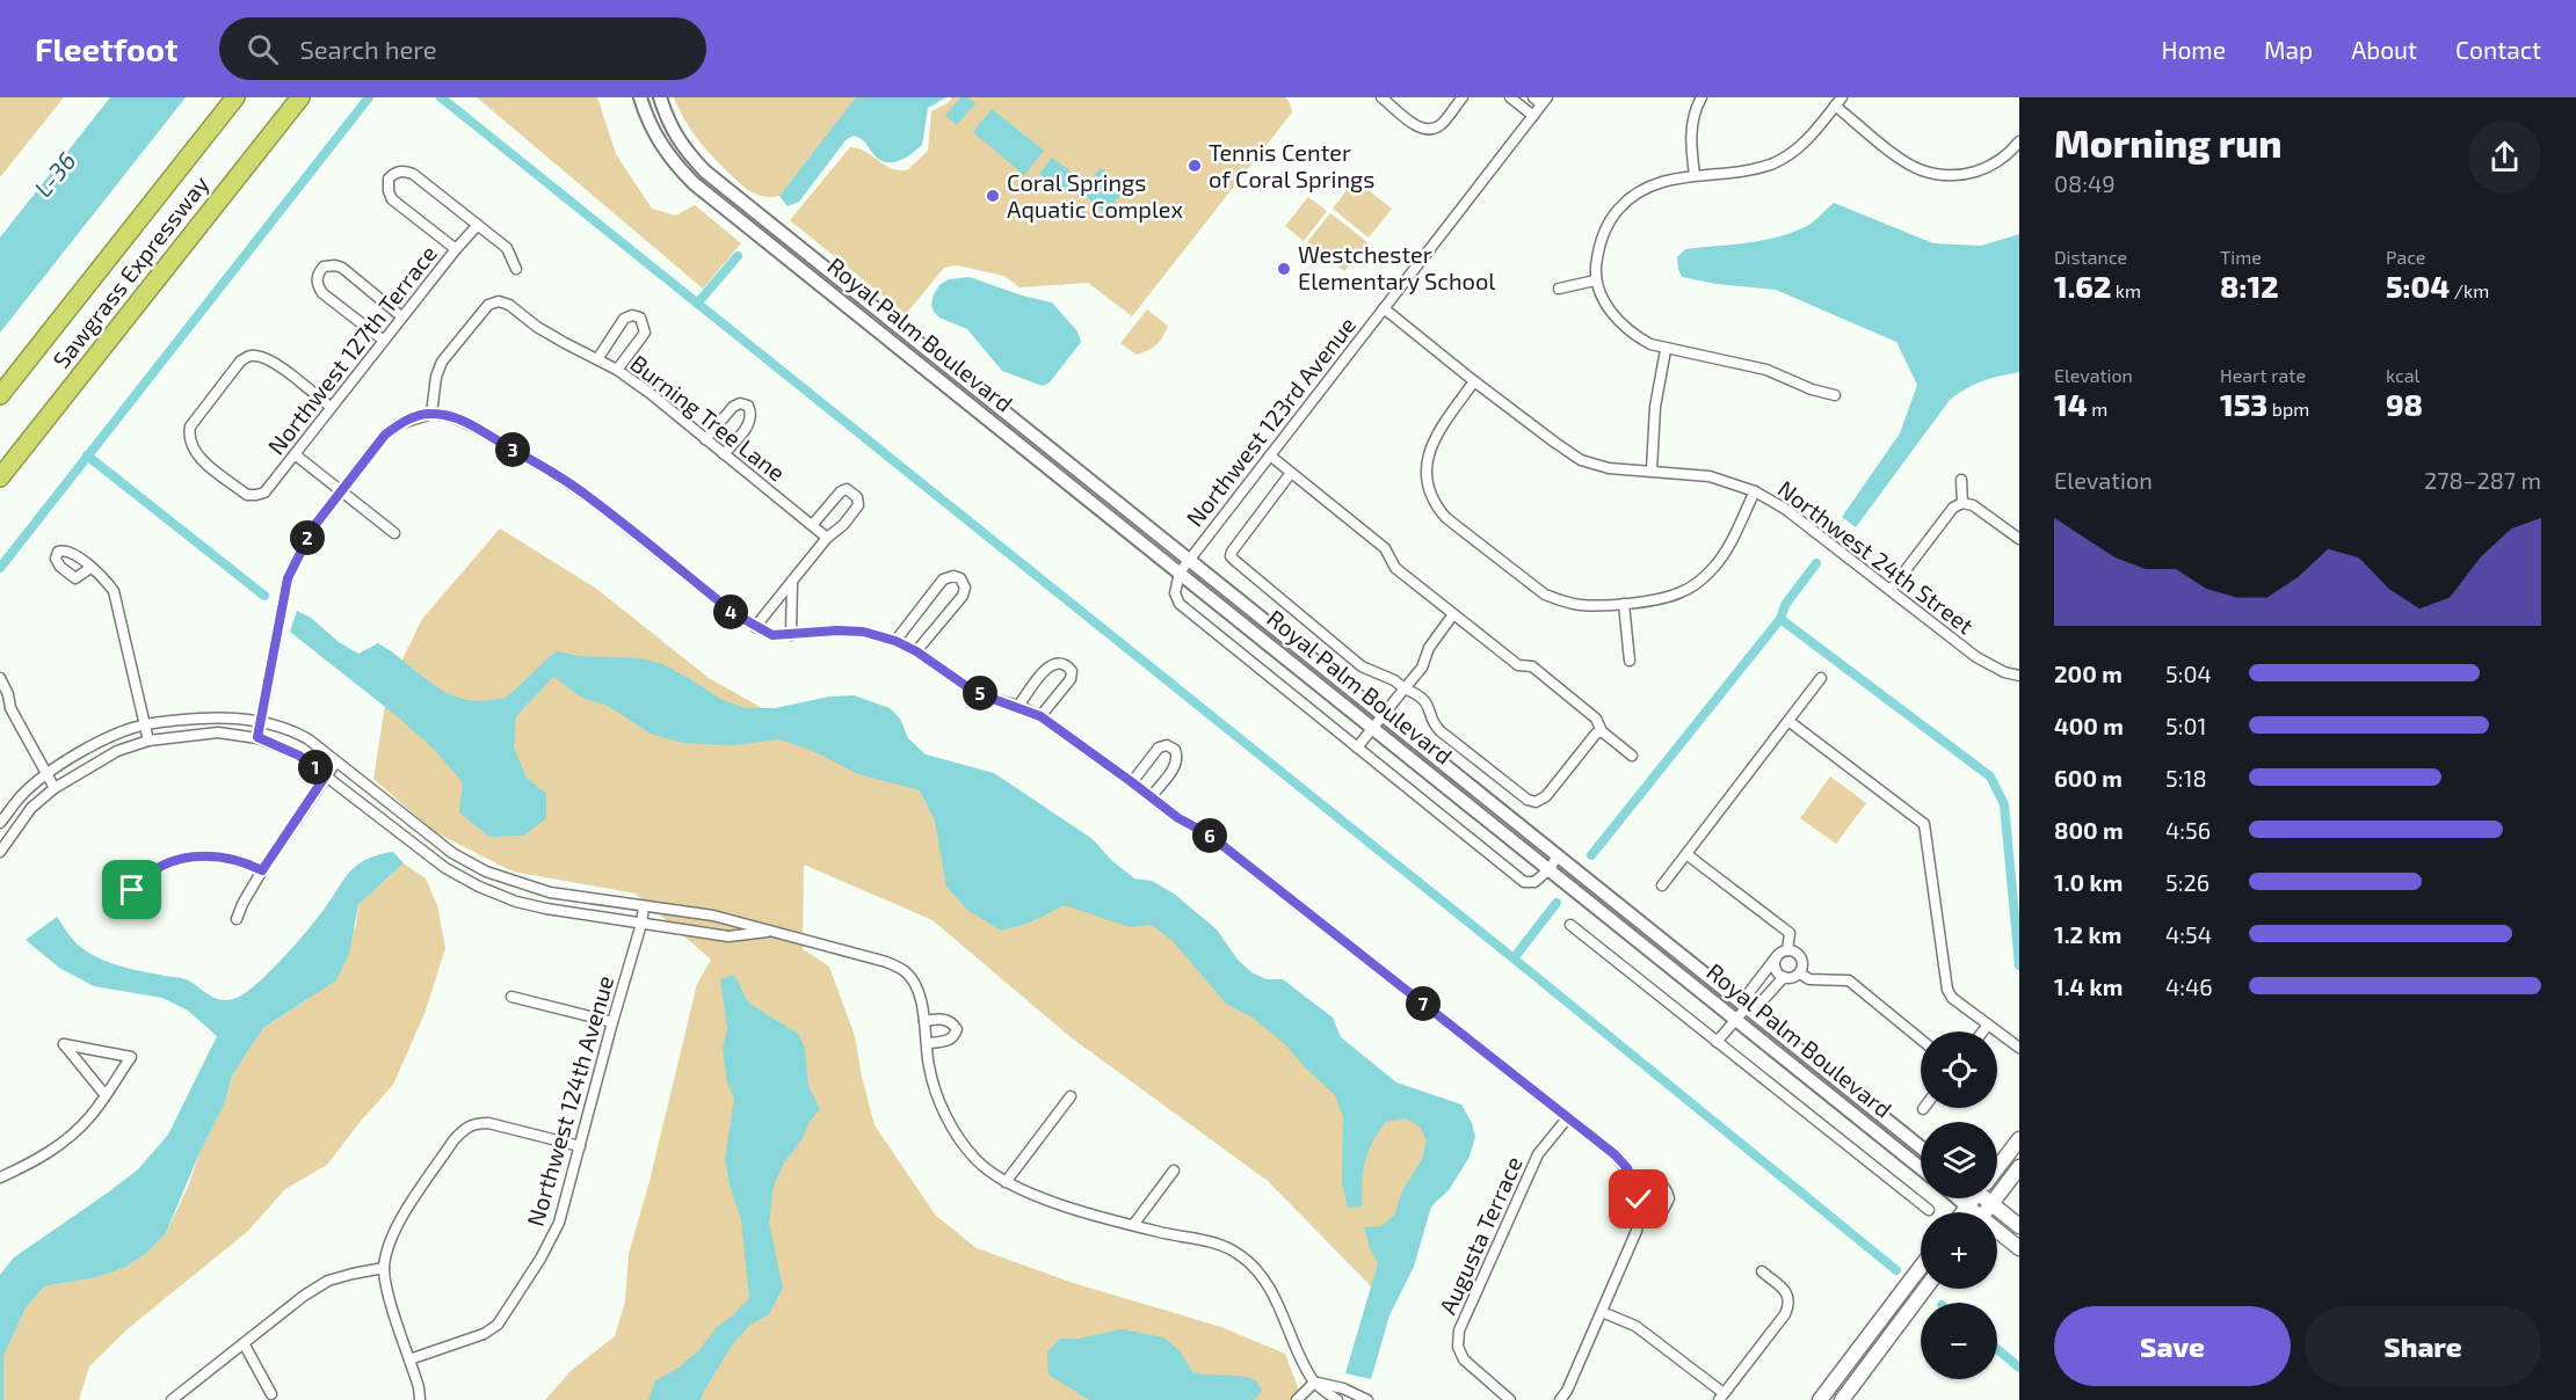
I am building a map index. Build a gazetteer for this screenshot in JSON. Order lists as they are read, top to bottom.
{
  "streets": {
    "highway": ["Sawgrass Expressway"],
    "street": [
      "Royal Palm Boulevard",
      "Northwest 127th Terrace",
      "Burning Tree Lane",
      "Northwest 123rd Avenue",
      "Northwest 24th Street",
      "Northwest 124th Avenue",
      "Augusta Terrace"
    ]
  },
  "crossings": [
    ["Royal Palm Boulevard", "Northwest 123rd Avenue"],
    ["Northwest 123rd Avenue", "Northwest 24th Street"]
  ],
  "water": ["L-36"],
  "places": ["Tennis Center of Coral Springs", "Coral Springs Aquatic Complex", "Westchester Elementary School"],
  "page": {
    "header": "Fleetfoot",
    "search": "Search here",
    "nav": [
      "Home",
      "Map",
      "About",
      "Contact"
    ],
    "heading": ["Morning run", "08:49"],
    "stats": [
      ["Distance", "1.62 km"],
      ["Time", "8:12"],
      ["Pace", "5:04 /km"],
      ["Elevation", "14 m"],
      ["Heart rate", "153 bpm"],
      ["kcal", "98"]
    ],
    "pins": [
      "3",
      "2",
      "4",
      "5",
      "1",
      "6",
      "7"
    ],
    "chart": ["Elevation", "278–287 m"],
    "list": [
      {
        "name": "200 m",
        "note": "5:04"
      },
      {
        "name": "400 m",
        "note": "5:01"
      },
      {
        "name": "600 m",
        "note": "5:18"
      },
      {
        "name": "800 m",
        "note": "4:56"
      },
      {
        "name": "1.0 km",
        "note": "5:26"
      },
      {
        "name": "1.2 km",
        "note": "4:54"
      },
      {
        "name": "1.4 km",
        "note": "4:46"
      }
    ],
    "map_buttons": ["+", "−"],
    "buttons": ["Save", "Share"]
  }
}
